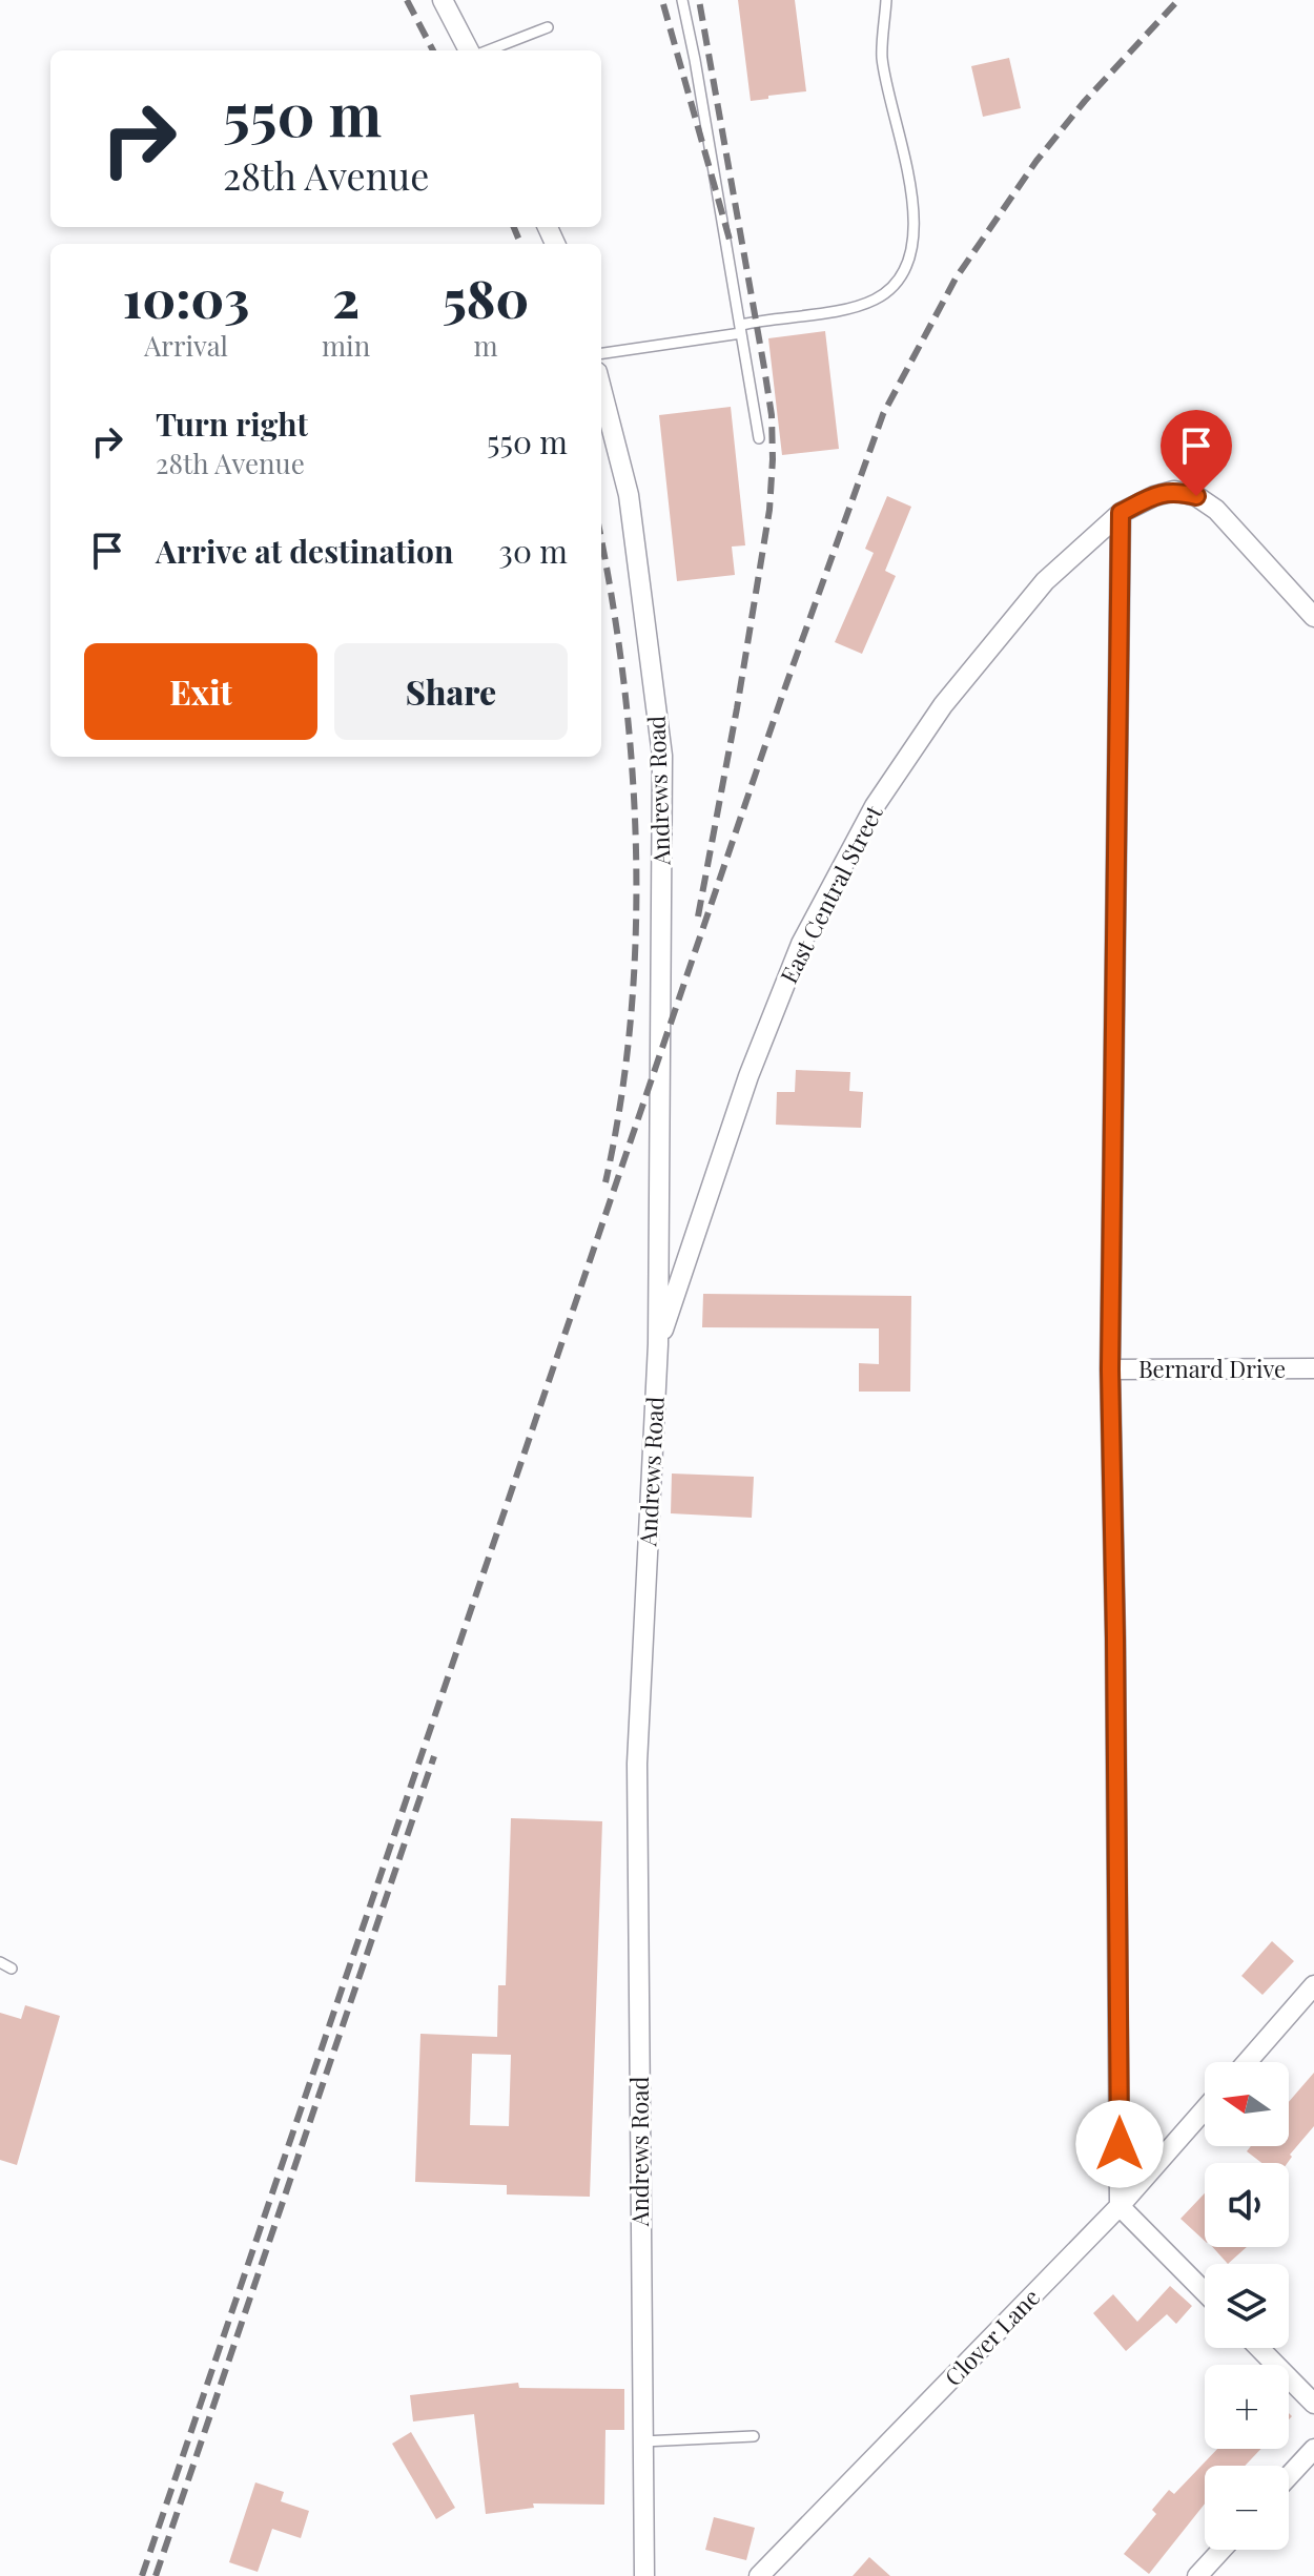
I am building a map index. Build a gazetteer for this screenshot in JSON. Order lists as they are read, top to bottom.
{
  "streets": {
    "street": [
      "Andrews Road",
      "East Central Street",
      "Bernard Drive",
      "Clover Lane"
    ]
  },
  "crossings": [
    ["Andrews Road", "East Central Street"]
  ],
  "north": "left",
  "page": {
    "turn": ["550 m", "28th Avenue"],
    "eta": [
      "10:03",
      "Arrival",
      "2",
      "min",
      "580",
      "m"
    ],
    "list": [
      {
        "name": "Turn right",
        "note": "28th Avenue",
        "value": "550 m"
      },
      {
        "name": "Arrive at destination",
        "value": "30 m"
      }
    ],
    "buttons": ["Exit", "Share"],
    "map_buttons": ["+", "−"]
  }
}
